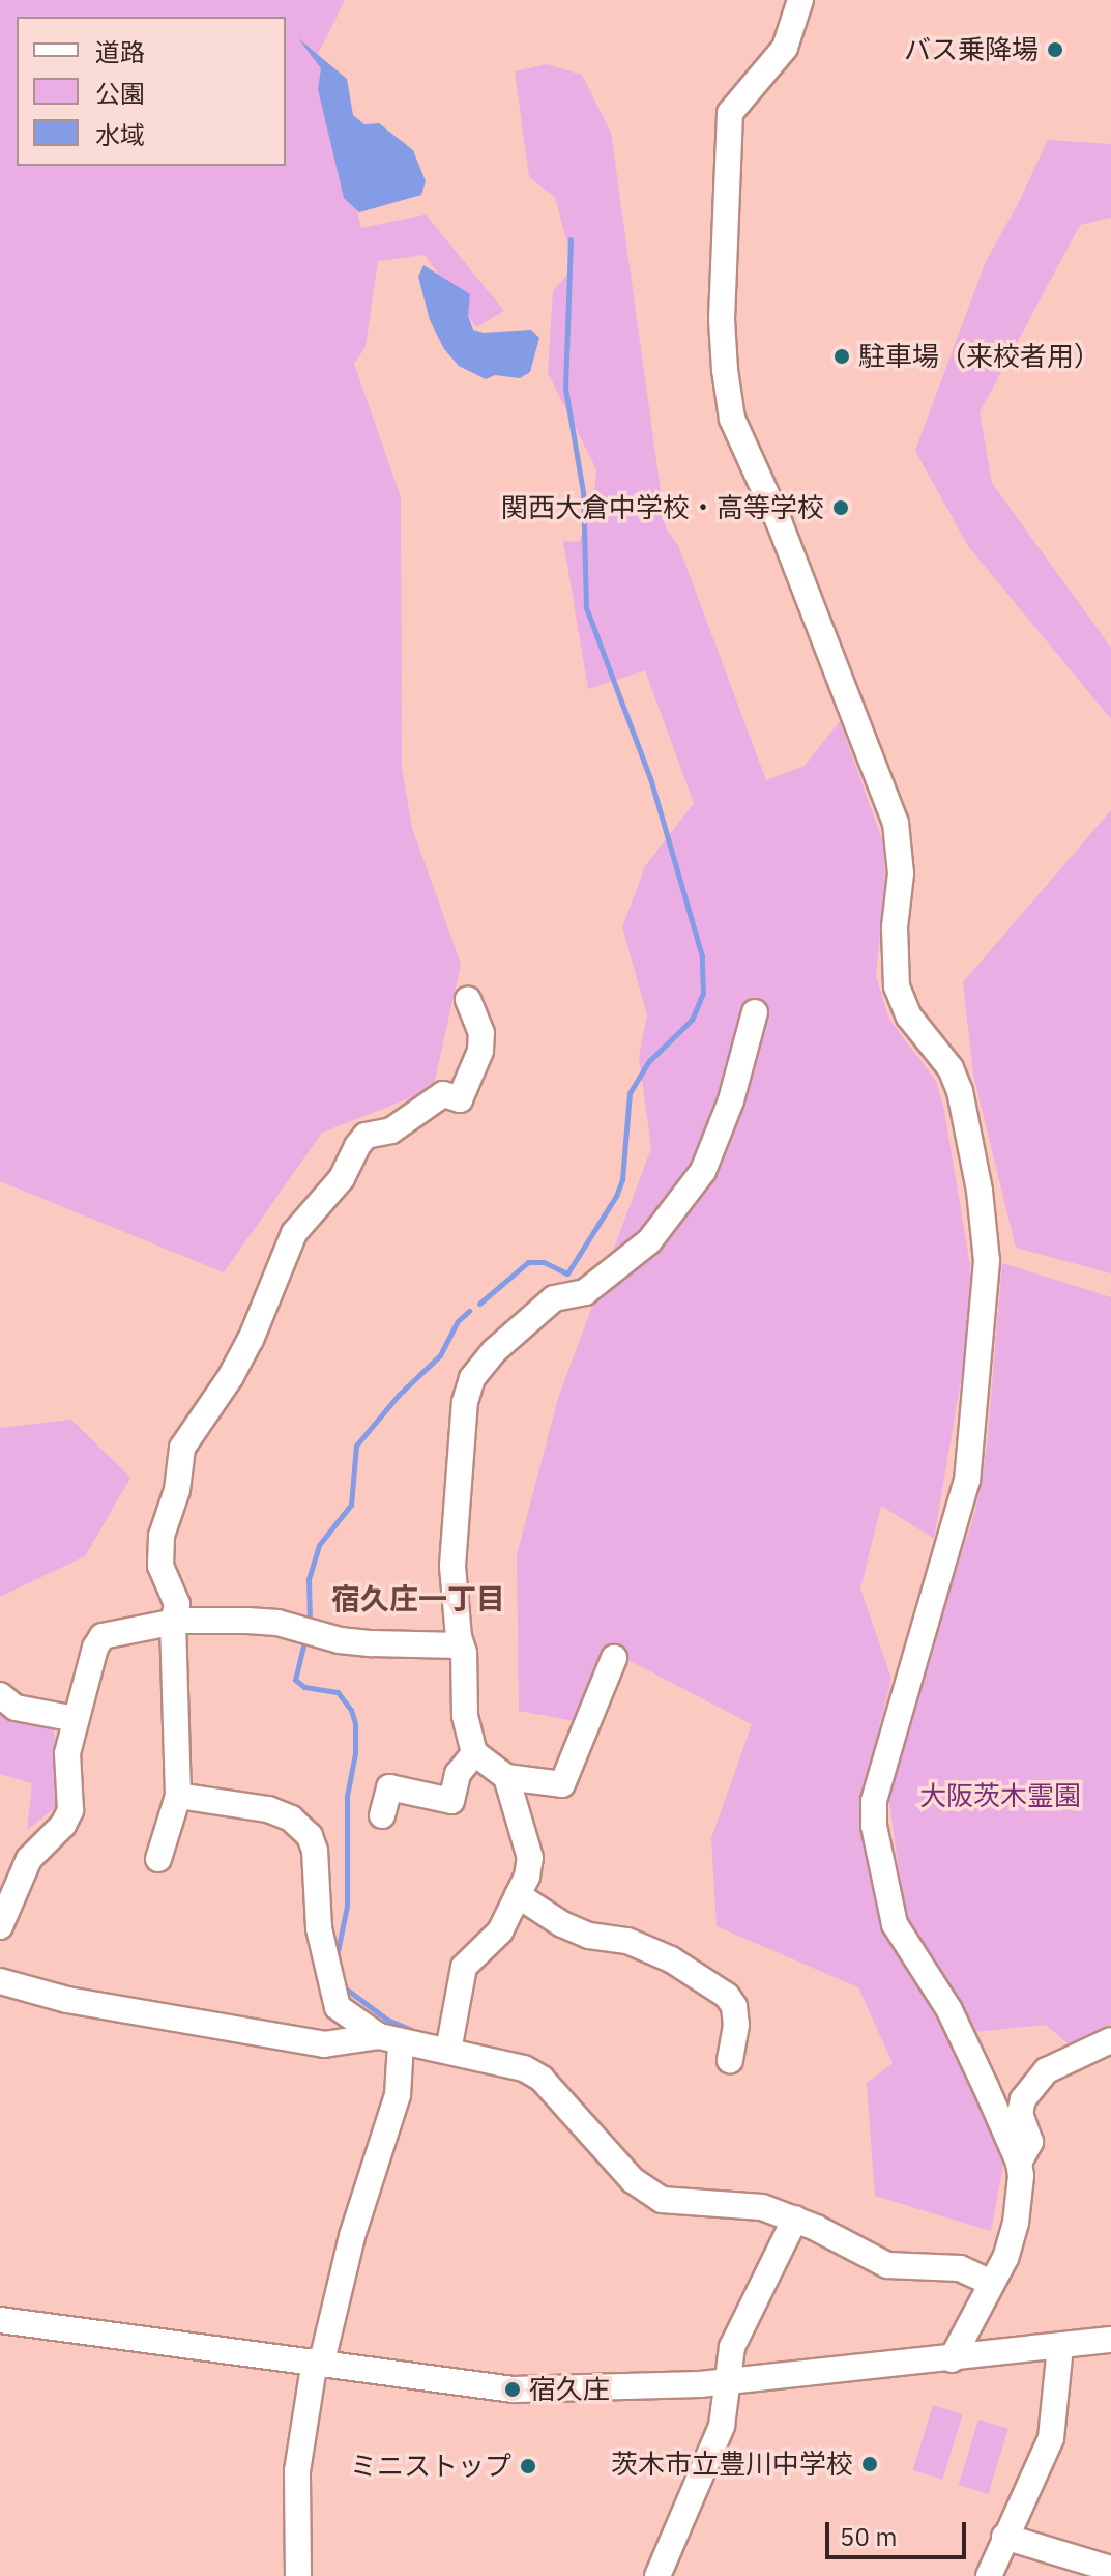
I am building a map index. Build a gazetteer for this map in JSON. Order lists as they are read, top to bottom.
{
  "districts": ["宿久庄一丁目"],
  "parks": ["大阪茨木霊園"],
  "places": [
    "バス乗降場",
    "駐車場（来校者用）",
    "関西大倉中学校・高等学校",
    "宿久庄",
    "茨木市立豊川中学校",
    "ミニストップ"
  ],
  "legend": ["道路", "公園", "水域"],
  "scale_bar": "50 m"
}
